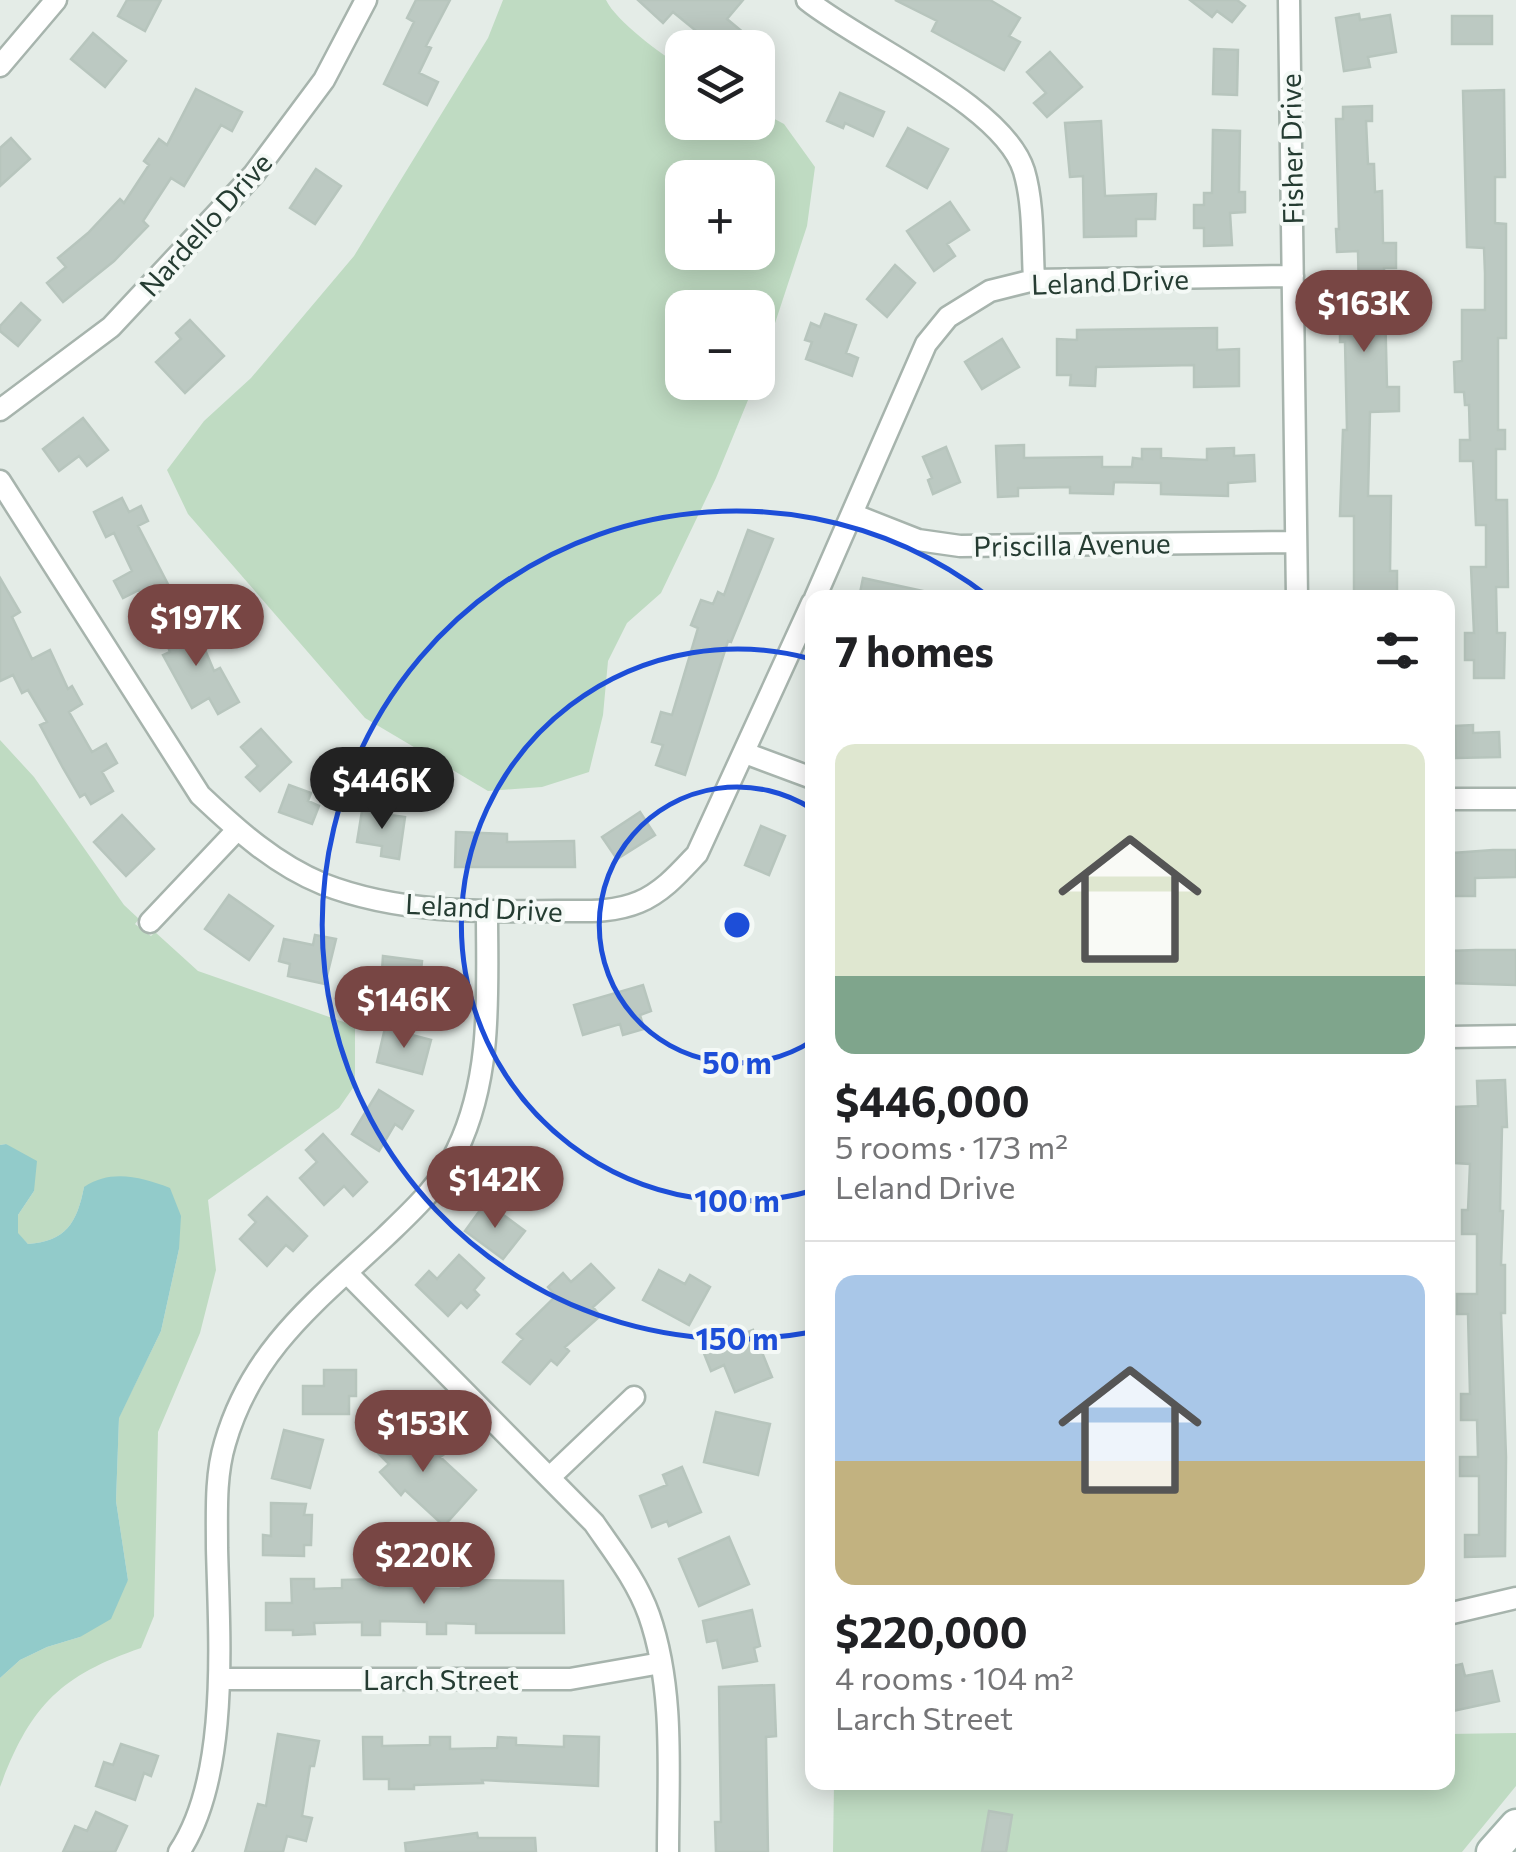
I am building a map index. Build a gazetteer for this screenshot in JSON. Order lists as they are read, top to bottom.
{
  "streets": {
    "street": [
      "Fisher Drive",
      "Nardello Drive",
      "Leland Drive",
      "Priscilla Avenue",
      "Larch Street"
    ]
  },
  "crossings": [
    ["Fisher Drive", "Leland Drive"],
    ["Fisher Drive", "Priscilla Avenue"],
    ["Leland Drive", "Priscilla Avenue"]
  ],
  "page": {
    "map_buttons": ["+", "−"],
    "price": [
      "$163K",
      "$197K",
      "$446K",
      "$146K",
      "$142K",
      "$153K",
      "$220K"
    ],
    "heading": "7 homes",
    "list": [
      {
        "name": "$446,000",
        "note": "5 rooms · 173 m² · Leland Drive"
      },
      {
        "name": "$220,000",
        "note": "4 rooms · 104 m² · Larch Street"
      }
    ]
  },
  "rings": ["50 m", "100 m", "150 m"]
}
